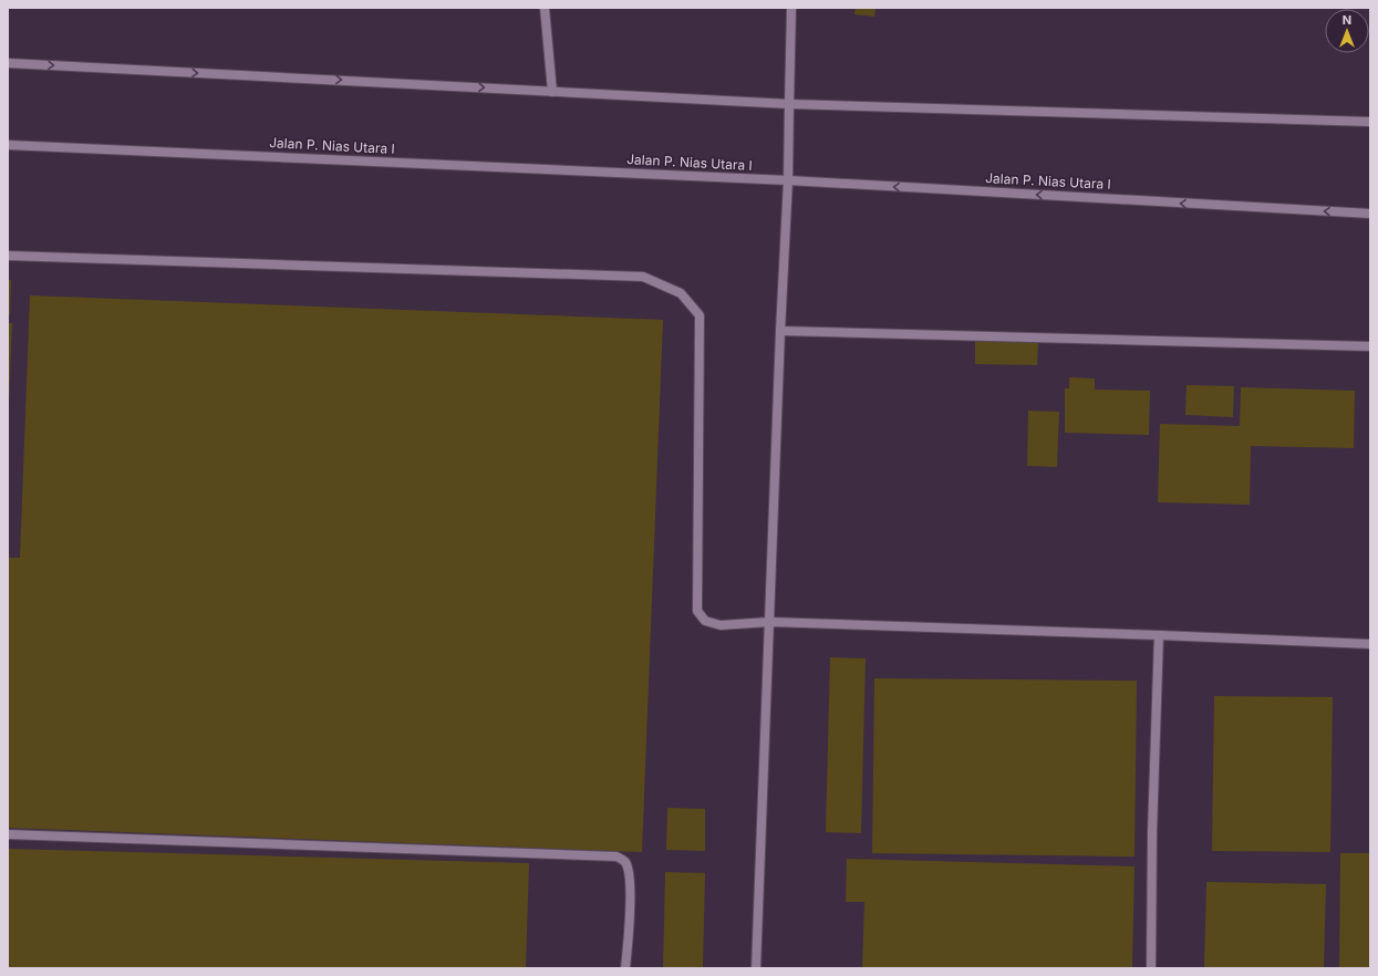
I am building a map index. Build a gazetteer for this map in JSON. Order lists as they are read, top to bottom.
{
  "streets": {
    "street": ["Jalan P. Nias Utara I"]
  },
  "one_way": ["Jalan P. Nias Utara I"],
  "north": "top"
}
